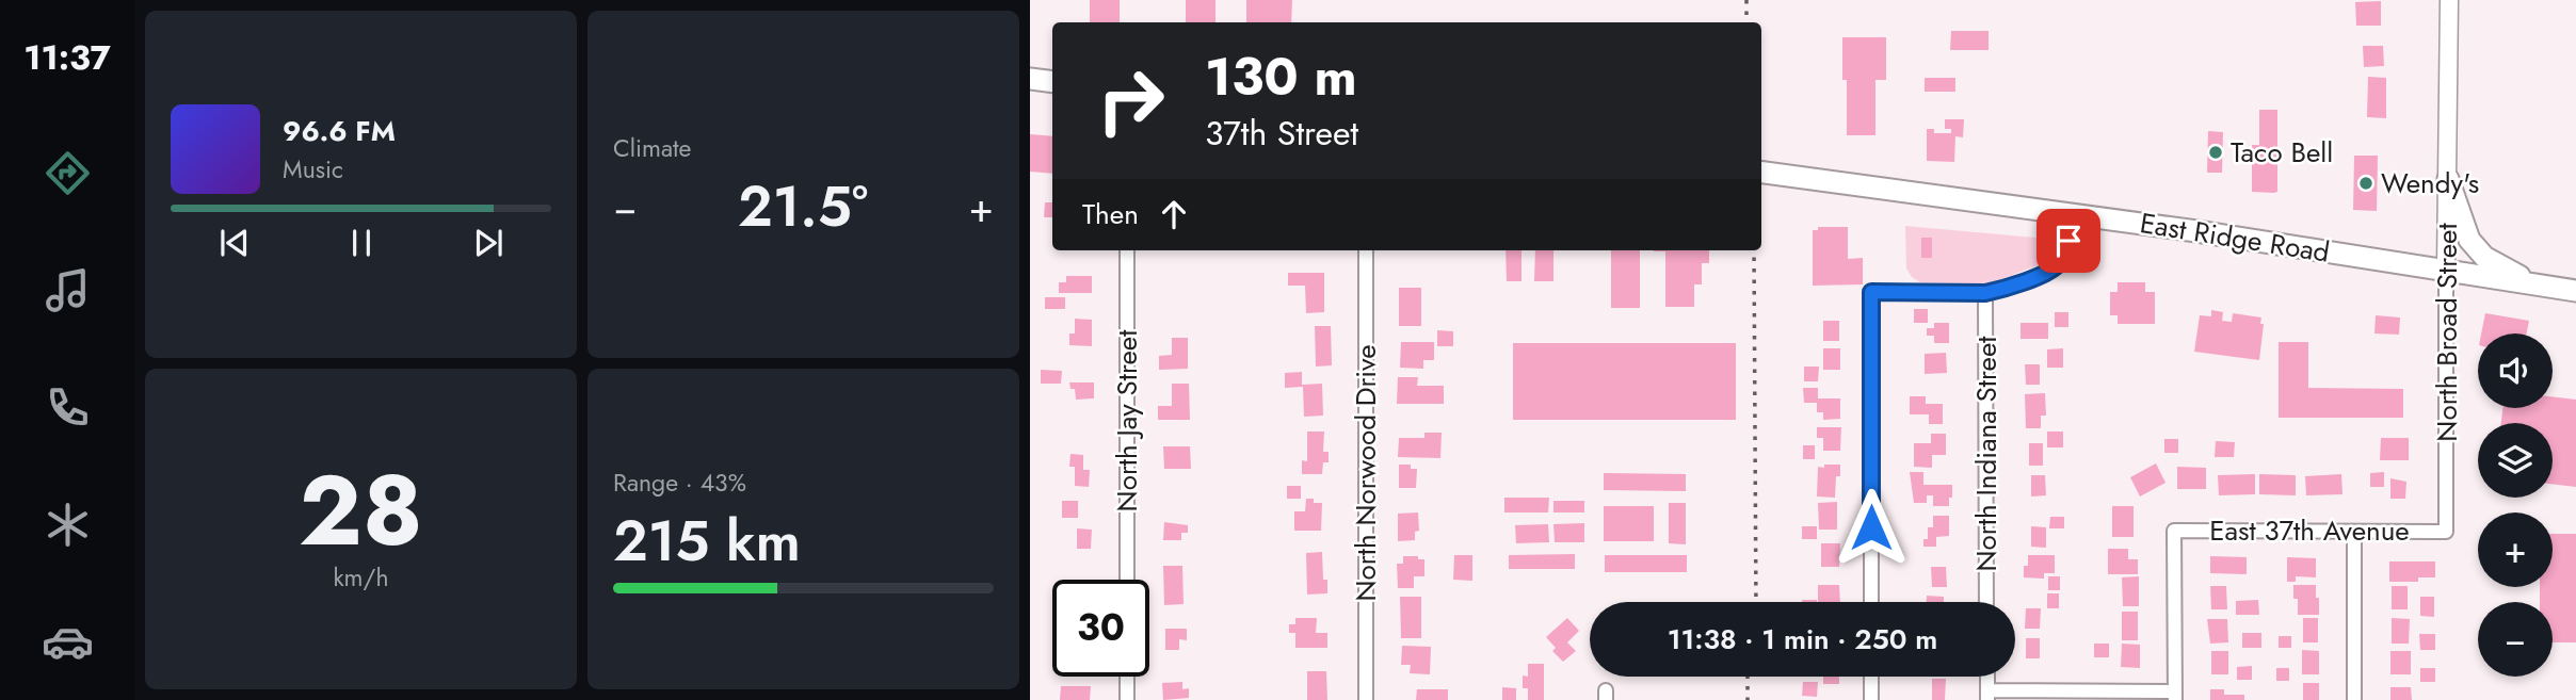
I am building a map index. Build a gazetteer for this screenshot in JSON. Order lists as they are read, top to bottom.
{
  "streets": {
    "main road": ["East Ridge Road"],
    "street": [
      "North Broad Street",
      "North Jay Street",
      "North Indiana Street",
      "North Norwood Drive",
      "East 37th Avenue"
    ]
  },
  "crossings": [
    ["East Ridge Road", "North Broad Street"],
    ["North Broad Street", "East 37th Avenue"]
  ],
  "places": ["Taco Bell", "Wendy's"],
  "page": {
    "tabs": "11:37",
    "tile": [
      "Climate",
      ["28", "km/h"],
      ["Range · 43%", "215 km"]
    ],
    "turn": ["130 m", "37th Street"],
    "song": ["96.6 FM", "Music"],
    "heat": ["−", "21.5°", "+"],
    "then": "Then",
    "map_buttons": ["+", "−"],
    "limit": "30",
    "trip": "11:38 · 1 min · 250 m"
  }
}
